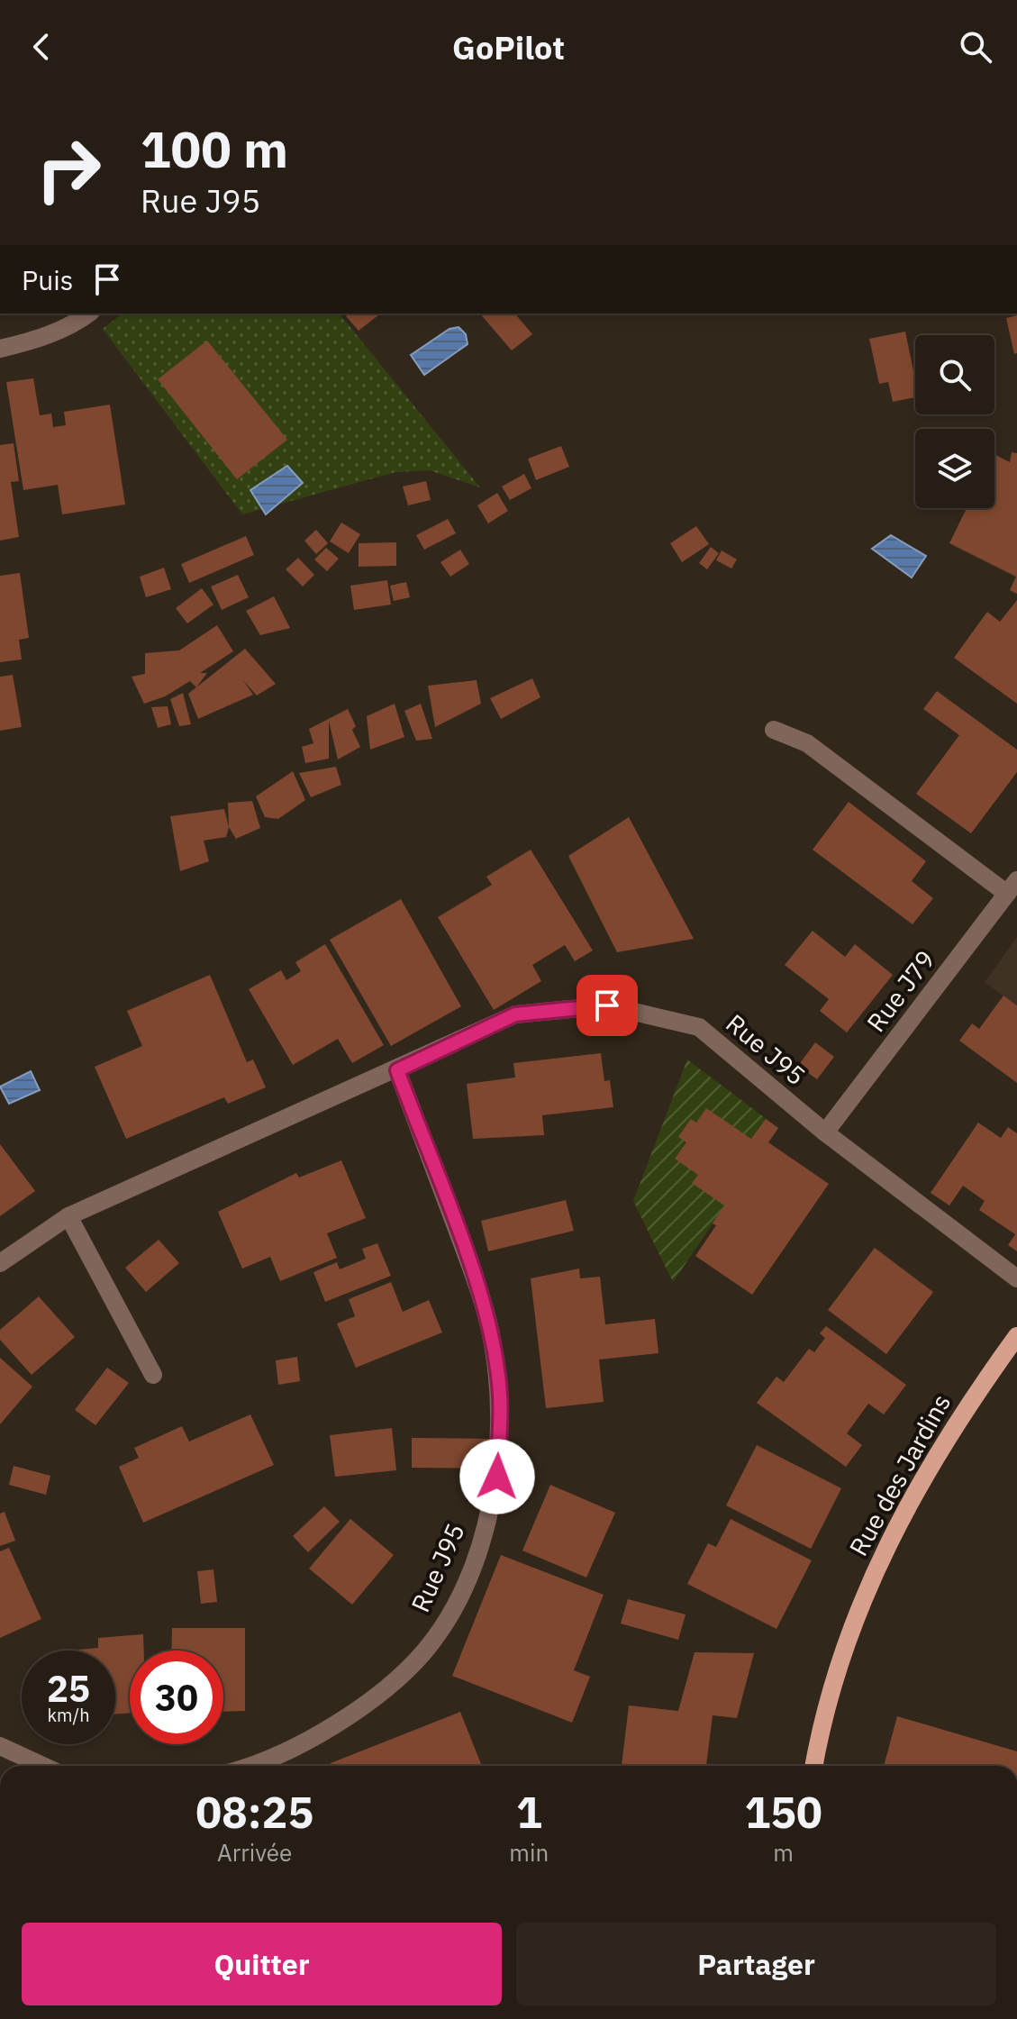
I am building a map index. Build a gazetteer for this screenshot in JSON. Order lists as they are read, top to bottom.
{
  "streets": {
    "main road": ["Rue des Jardins"],
    "street": ["Rue J79", "Rue J95"]
  },
  "crossings": [
    ["Rue J79", "Rue J95"]
  ],
  "page": {
    "header": "GoPilot",
    "turn": ["100 m", "Rue J95"],
    "then": "Puis",
    "speed": "25 km/h",
    "limit": "30",
    "eta": [
      "08:25",
      "Arrivée",
      "1",
      "min",
      "150",
      "m"
    ],
    "buttons": ["Quitter", "Partager"]
  }
}
